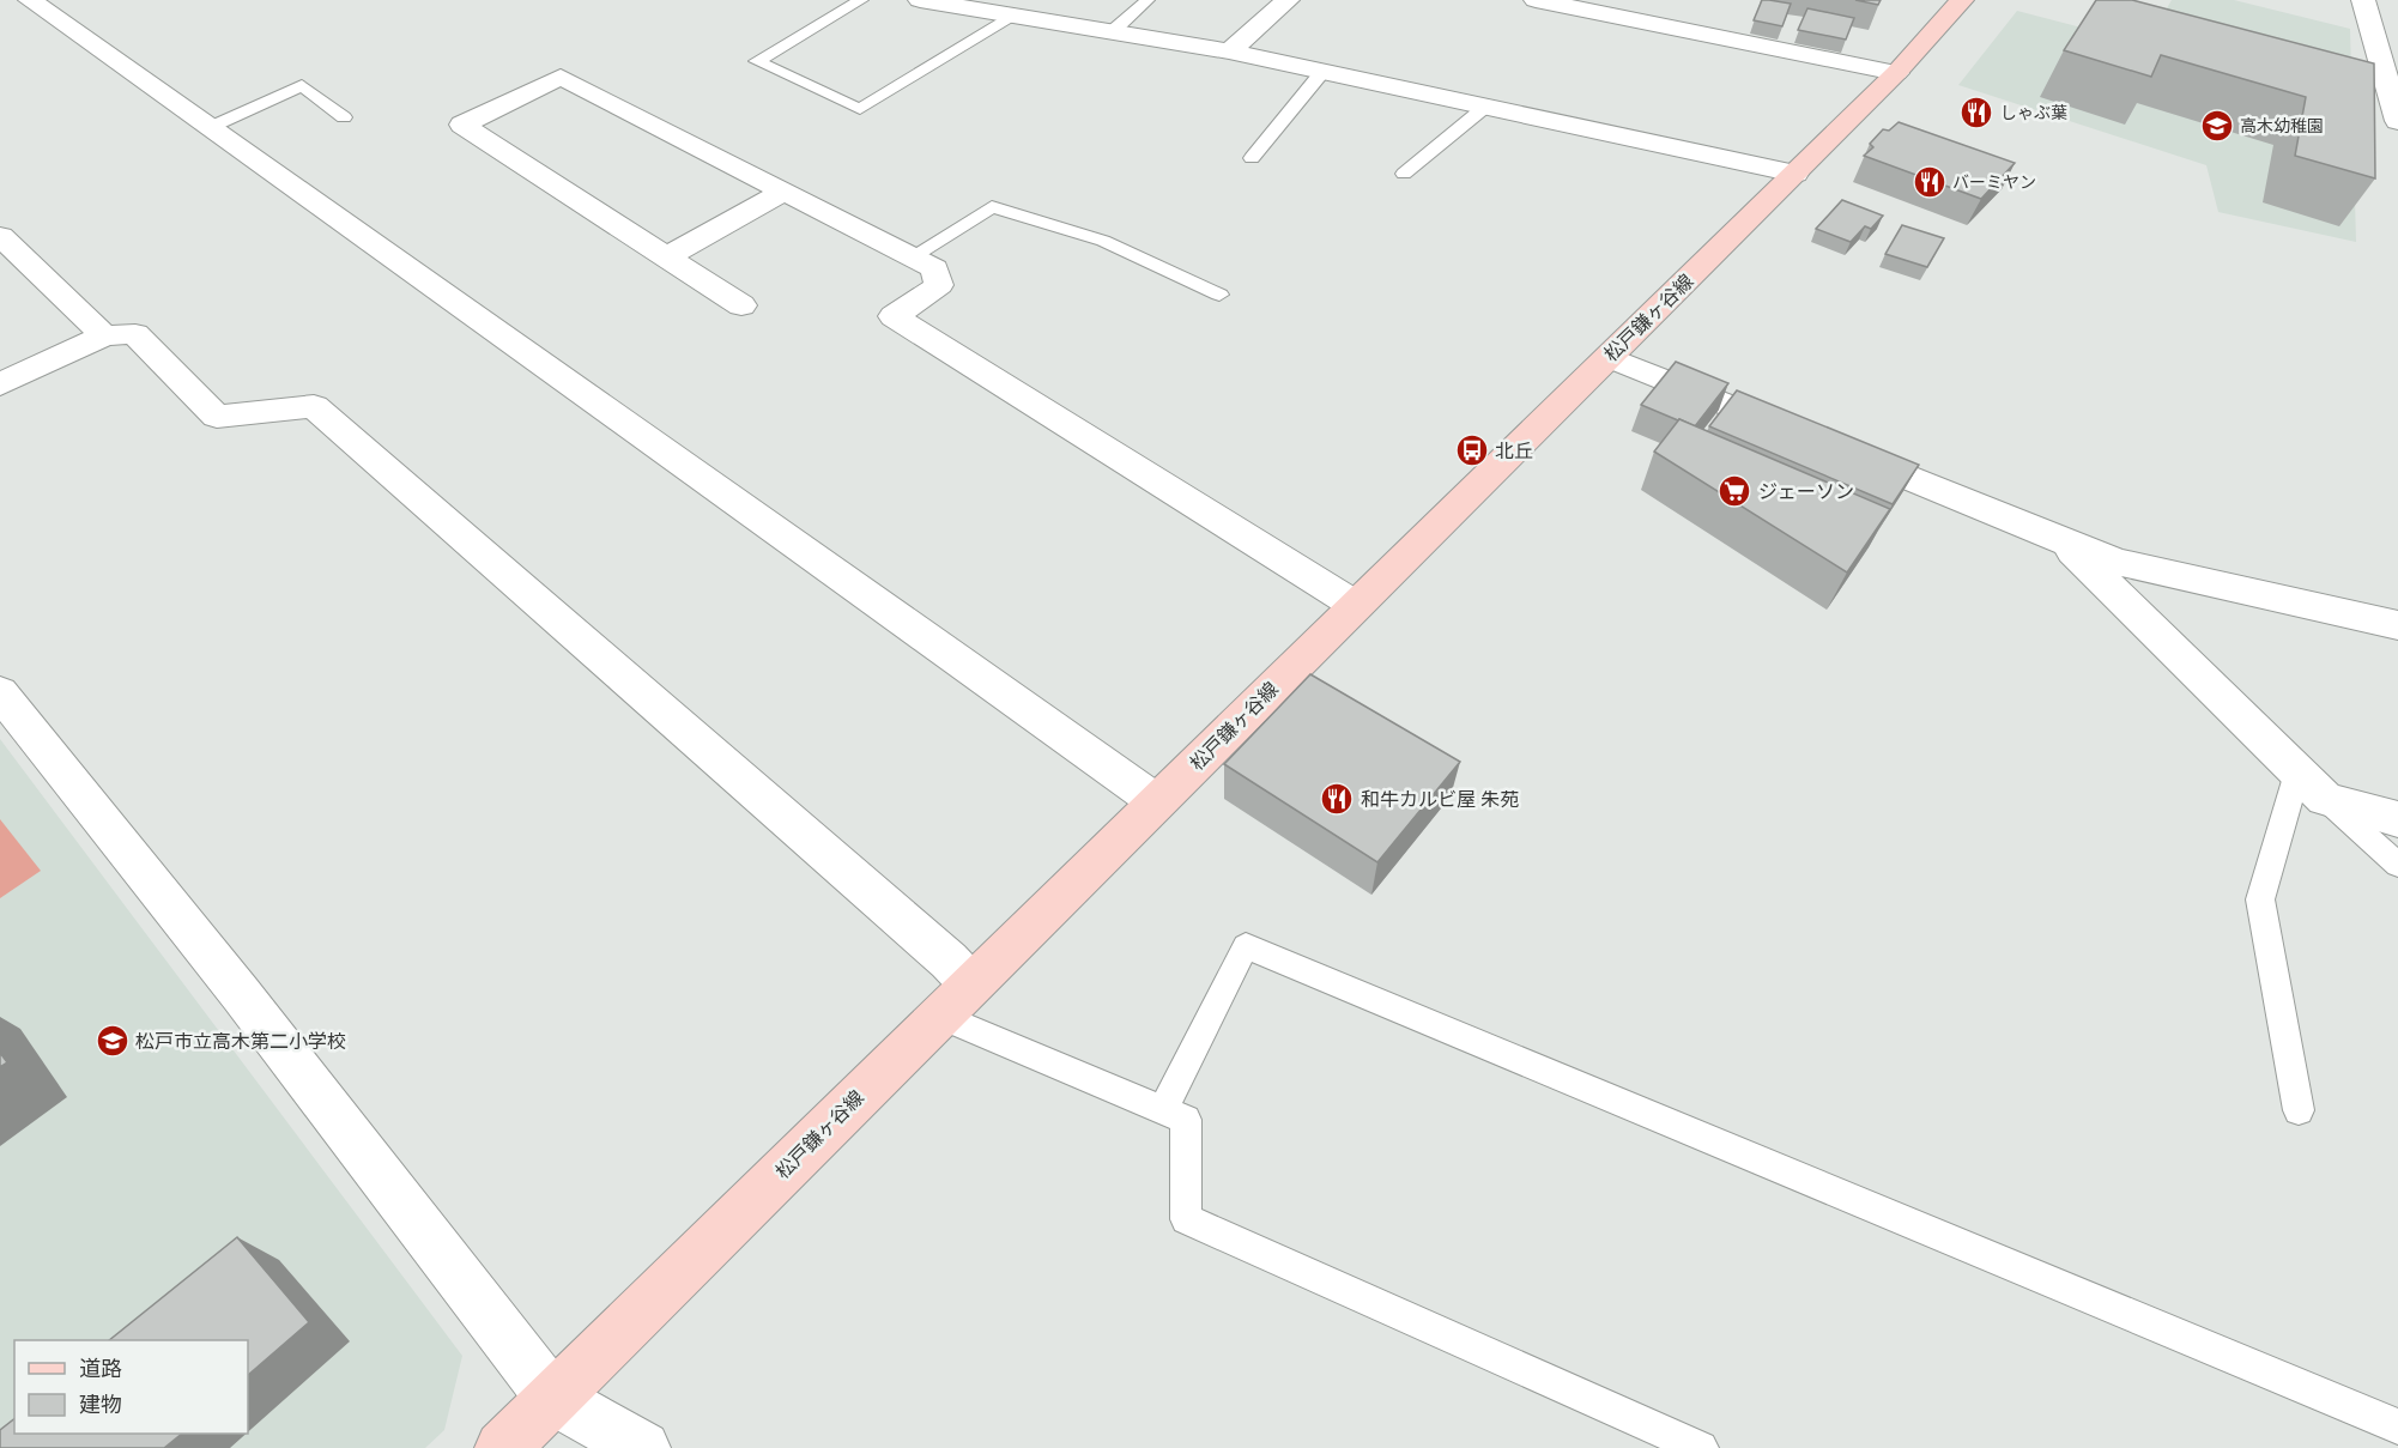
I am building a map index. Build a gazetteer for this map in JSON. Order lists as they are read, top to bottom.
{
  "streets": {
    "main road": ["松戸鎌ヶ谷線"]
  },
  "places": {
    "restaurant": ["しゃぶ葉", "バーミヤン", "和牛カルビ屋 朱苑"],
    "school or university": ["高木幼稚園", "松戸市立高木第二小学校"],
    "bus stop": ["北丘"],
    "supermarket": ["ジェーソン"]
  },
  "legend": ["道路", "建物"]
}
